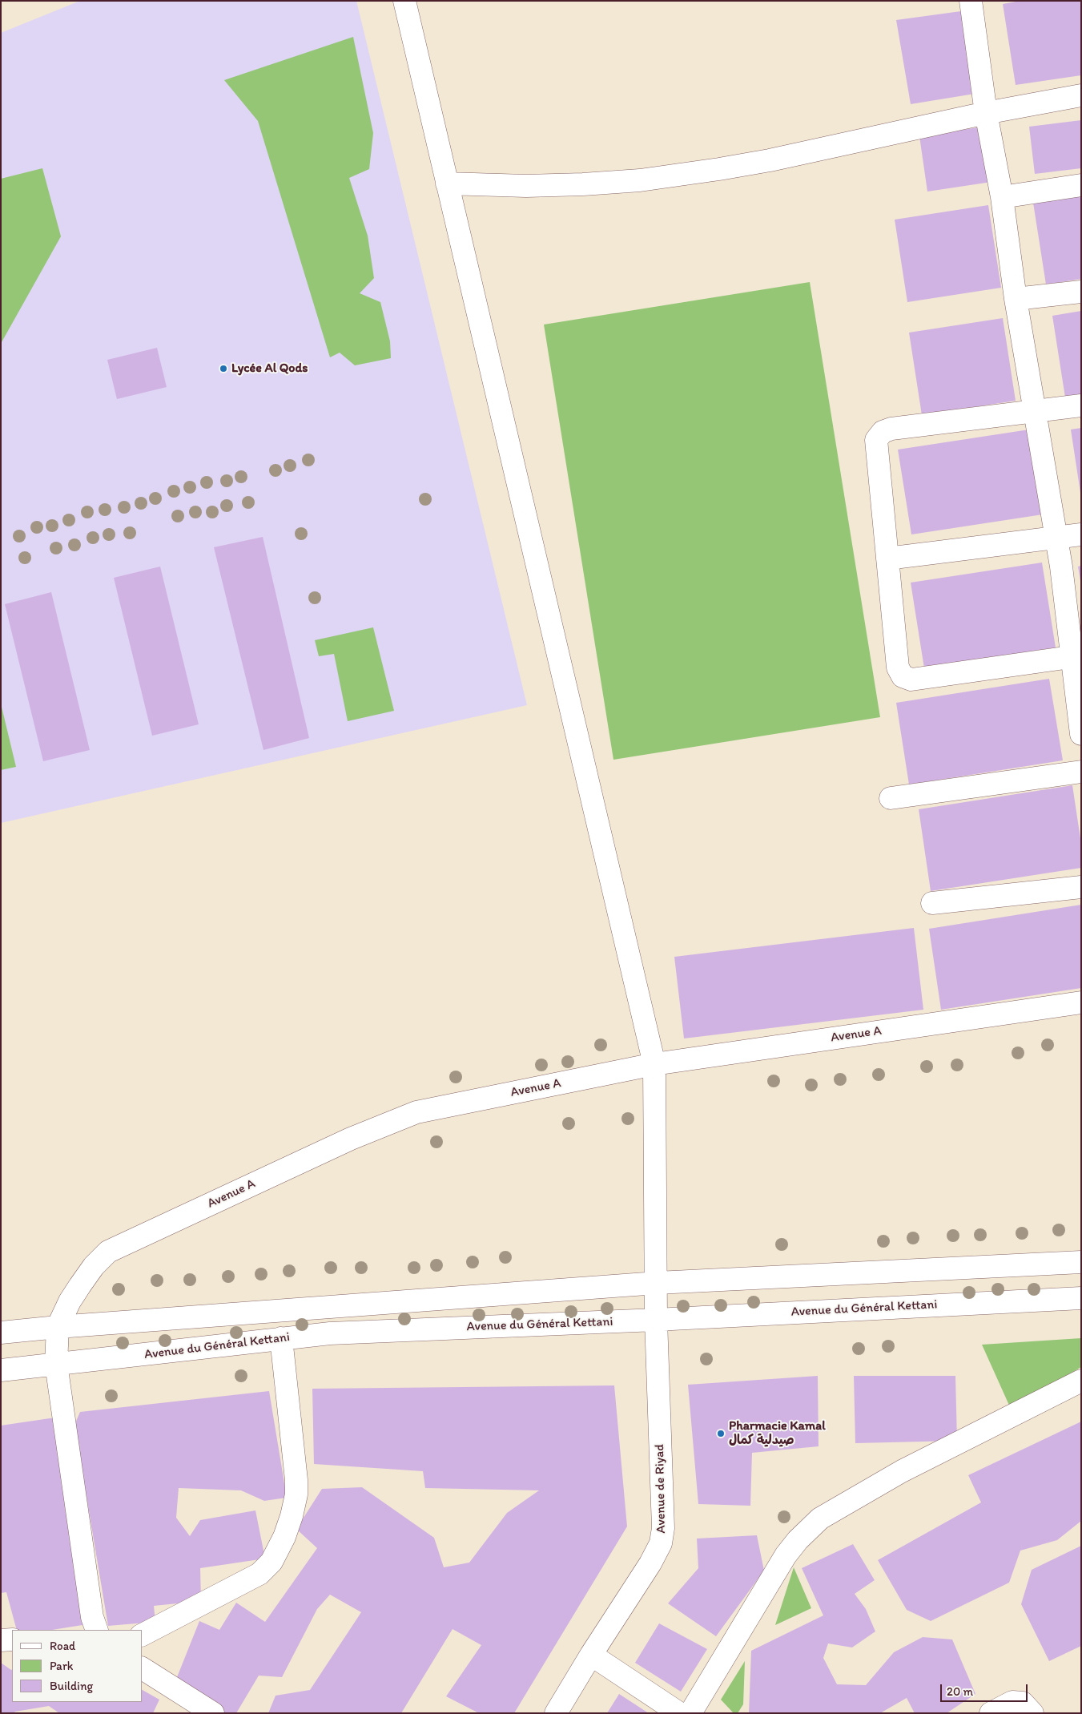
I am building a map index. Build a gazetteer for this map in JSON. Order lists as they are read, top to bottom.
{
  "streets": {
    "street": ["Avenue A", "Avenue du Général Kettani", "Avenue de Riyad"]
  },
  "crossings": [
    ["Avenue A", "Avenue de Riyad"],
    ["Avenue du Général Kettani", "Avenue de Riyad"]
  ],
  "places": ["Lycée Al Qods", "Pharmacie Kamal صيدلية كمال"],
  "legend": ["Road", "Park", "Building"],
  "scale_bar": "20 m"
}
